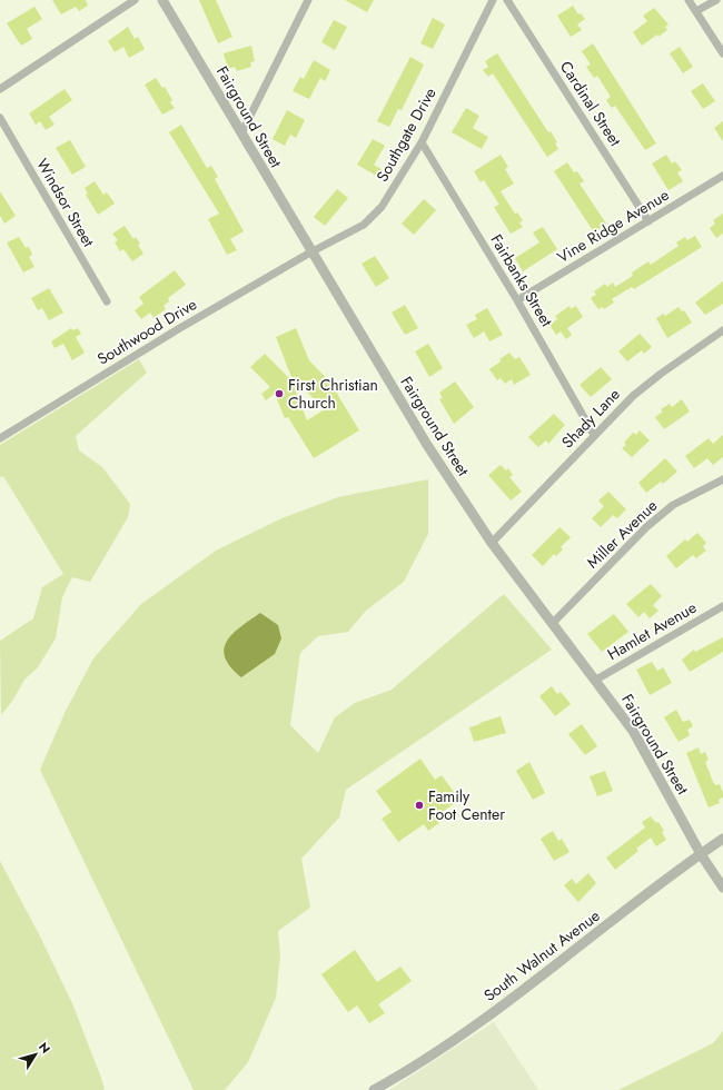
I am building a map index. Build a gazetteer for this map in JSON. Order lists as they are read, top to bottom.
{
  "streets": {
    "street": [
      "Cardinal Street",
      "Fairground Street",
      "Southgate Drive",
      "Windsor Street",
      "Vine Ridge Avenue",
      "Fairbanks Street",
      "Southwood Drive",
      "Shady Lane",
      "Miller Avenue",
      "Hamlet Avenue",
      "South Walnut Avenue"
    ]
  },
  "crossings": [
    ["Cardinal Street", "Vine Ridge Avenue"],
    ["Fairground Street", "Southgate Drive"],
    ["Fairground Street", "Southwood Drive"],
    ["Fairground Street", "Shady Lane"],
    ["Fairground Street", "Miller Avenue"],
    ["Fairground Street", "Hamlet Avenue"],
    ["Fairground Street", "South Walnut Avenue"],
    ["Southgate Drive", "Fairbanks Street"],
    ["Southgate Drive", "Southwood Drive"],
    ["Vine Ridge Avenue", "Fairbanks Street"],
    ["Fairbanks Street", "Shady Lane"]
  ],
  "places": ["First Christian Church", "Family Foot Center"],
  "north": "top right"
}
